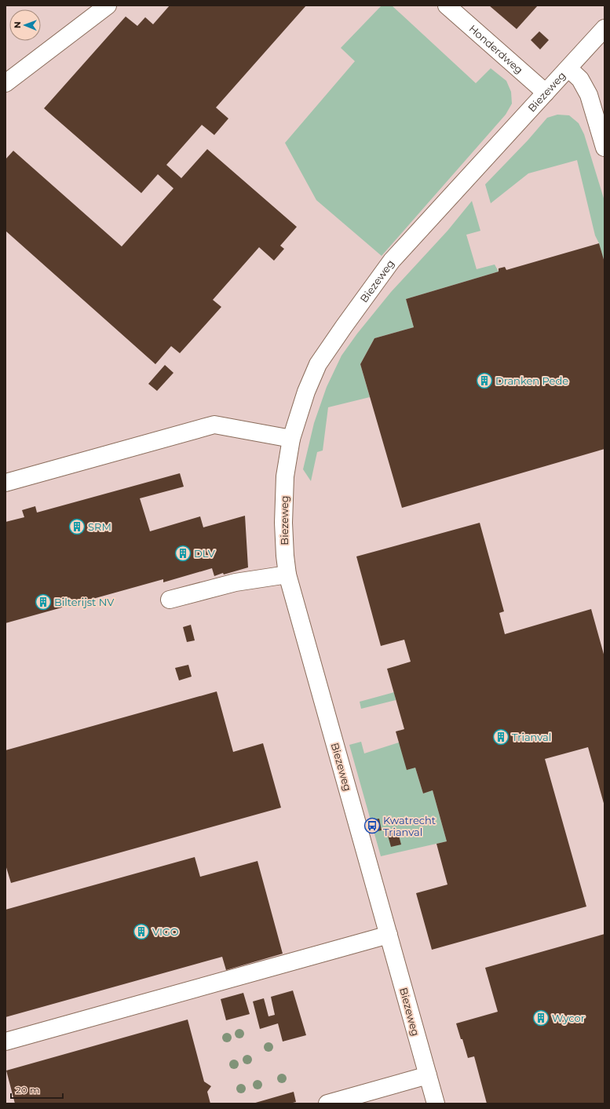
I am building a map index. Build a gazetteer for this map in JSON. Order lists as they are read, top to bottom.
{
  "streets": {
    "street": ["Honderdweg", "Biezeweg"]
  },
  "crossings": [
    ["Honderdweg", "Biezeweg"]
  ],
  "places": {
    "building": [
      "Dranken Pede",
      "SRM",
      "DLV",
      "Bilterijst NV",
      "Trianval",
      "VIGO",
      "Wycor"
    ],
    "bus stop": ["Kwatrecht Trianval"]
  },
  "scale_bar": "20 m",
  "north": "left"
}
